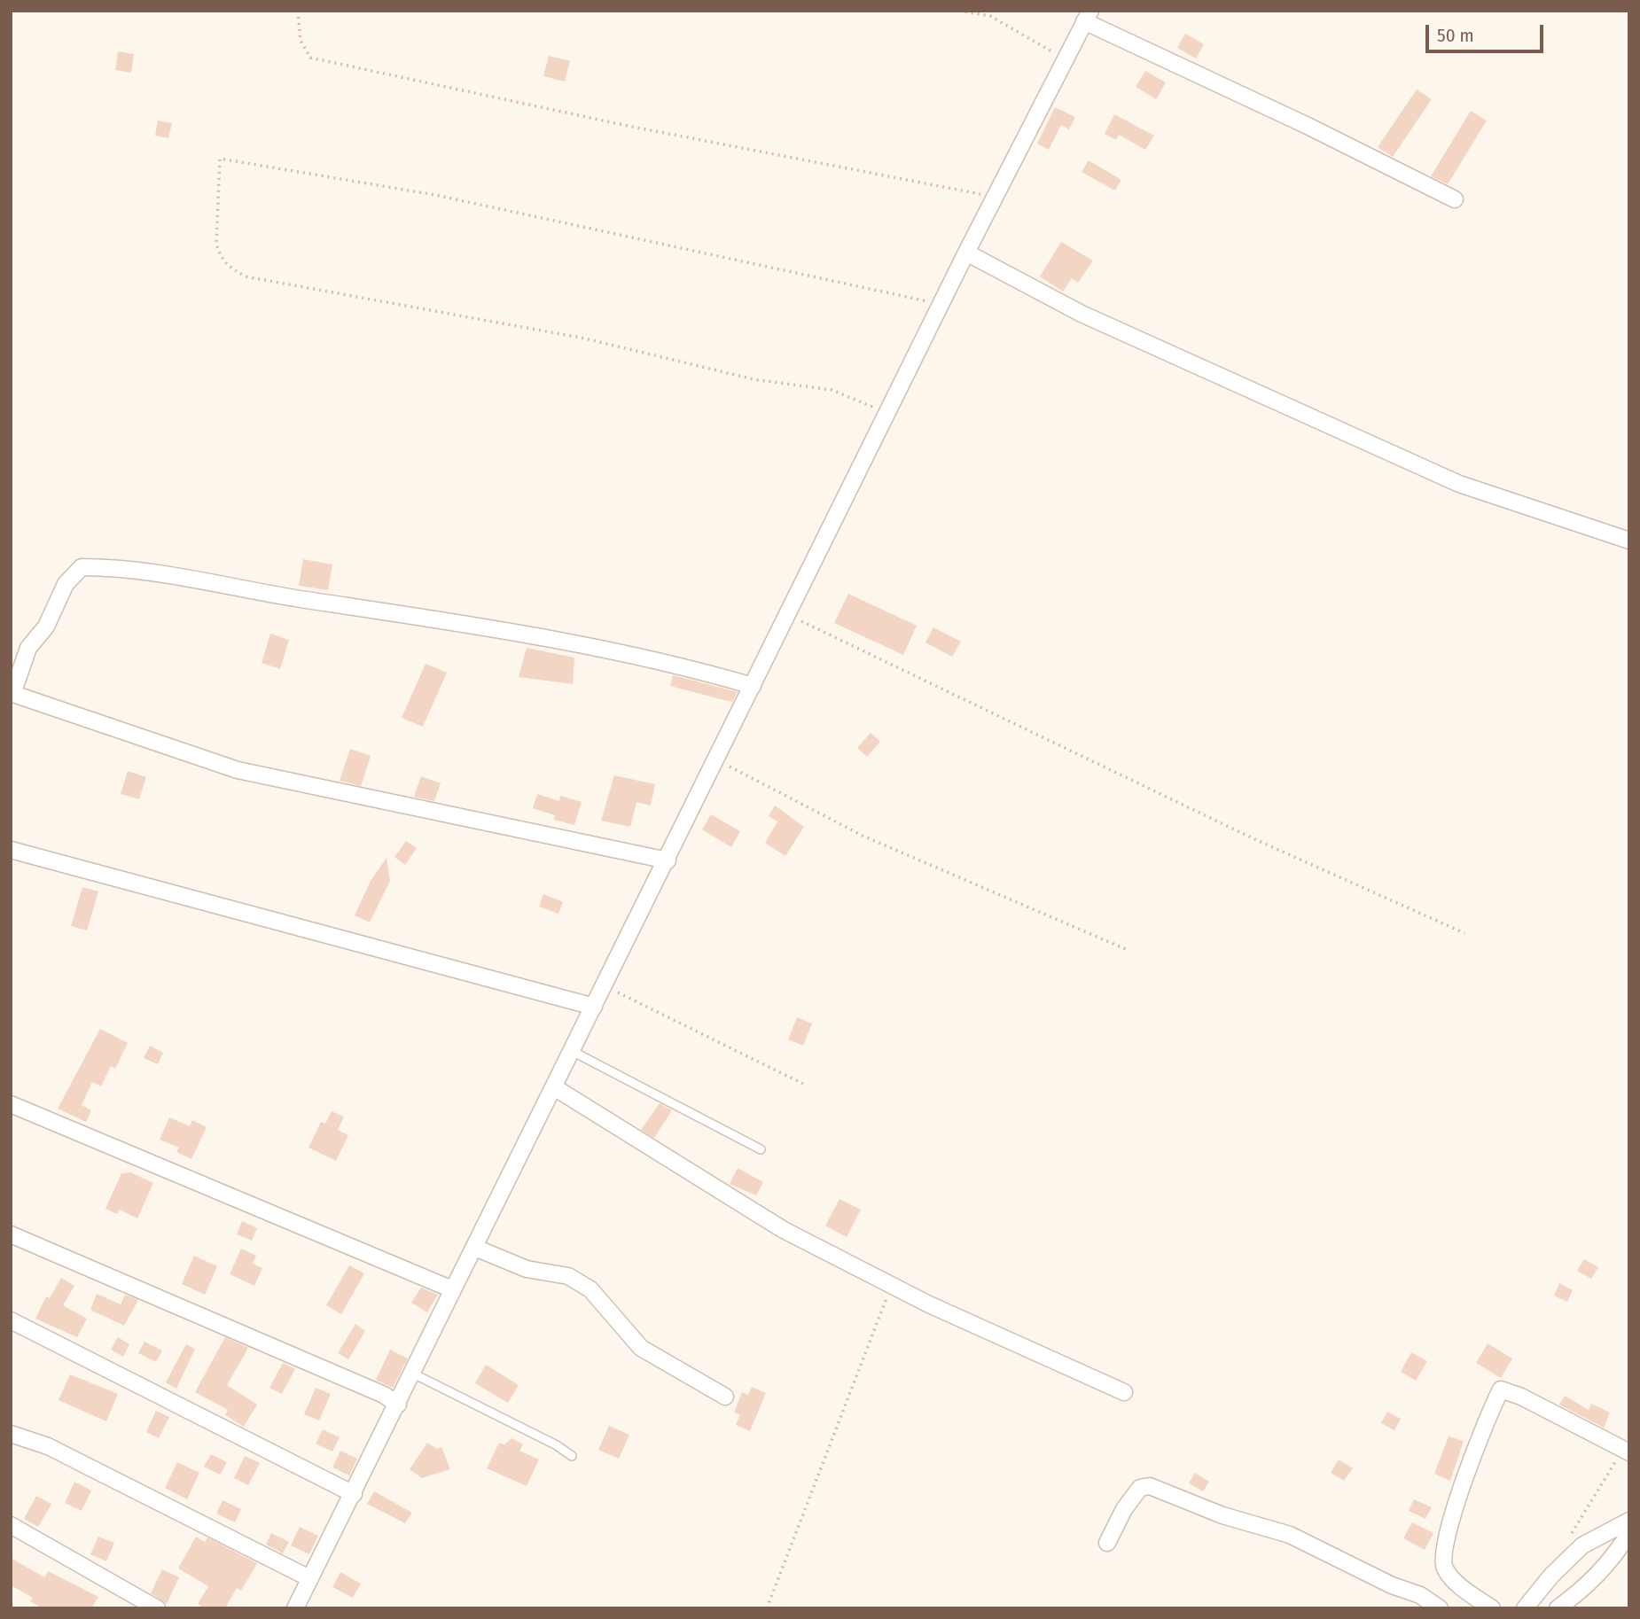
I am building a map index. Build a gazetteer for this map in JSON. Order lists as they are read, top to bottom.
{
  "scale_bar": "50 m"
}
